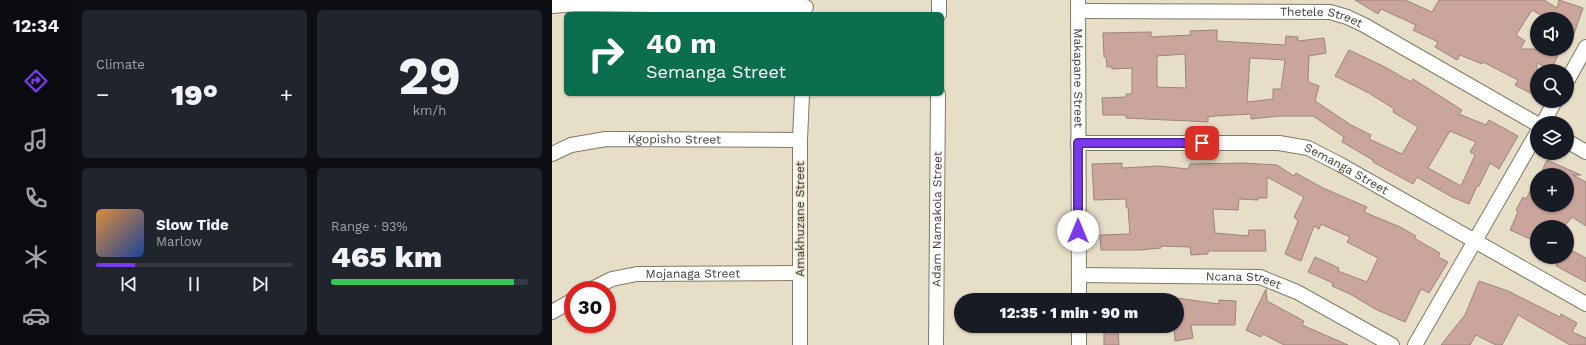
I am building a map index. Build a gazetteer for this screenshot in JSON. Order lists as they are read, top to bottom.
{
  "streets": {
    "street": [
      "Thetele Street",
      "Makapane Street",
      "Kgopisho Street",
      "Semanga Street",
      "Amakhuzane Street",
      "Adam Namakola Street",
      "Mojanaga Street",
      "Ncana Street"
    ]
  },
  "crossings": [
    ["Thetele Street", "Makapane Street"],
    ["Makapane Street", "Semanga Street"],
    ["Makapane Street", "Ncana Street"],
    ["Kgopisho Street", "Amakhuzane Street"],
    ["Amakhuzane Street", "Mojanaga Street"]
  ],
  "page": {
    "tabs": "12:34",
    "tile": [
      "Climate",
      ["29", "km/h"],
      ["Range · 93%", "465 km"]
    ],
    "map_buttons": ["+", "−"],
    "turn": ["40 m", "Semanga Street"],
    "heat": ["−", "19°", "+"],
    "song": ["Slow Tide", "Marlow"],
    "limit": "30",
    "trip": "12:35 · 1 min · 90 m"
  }
}
